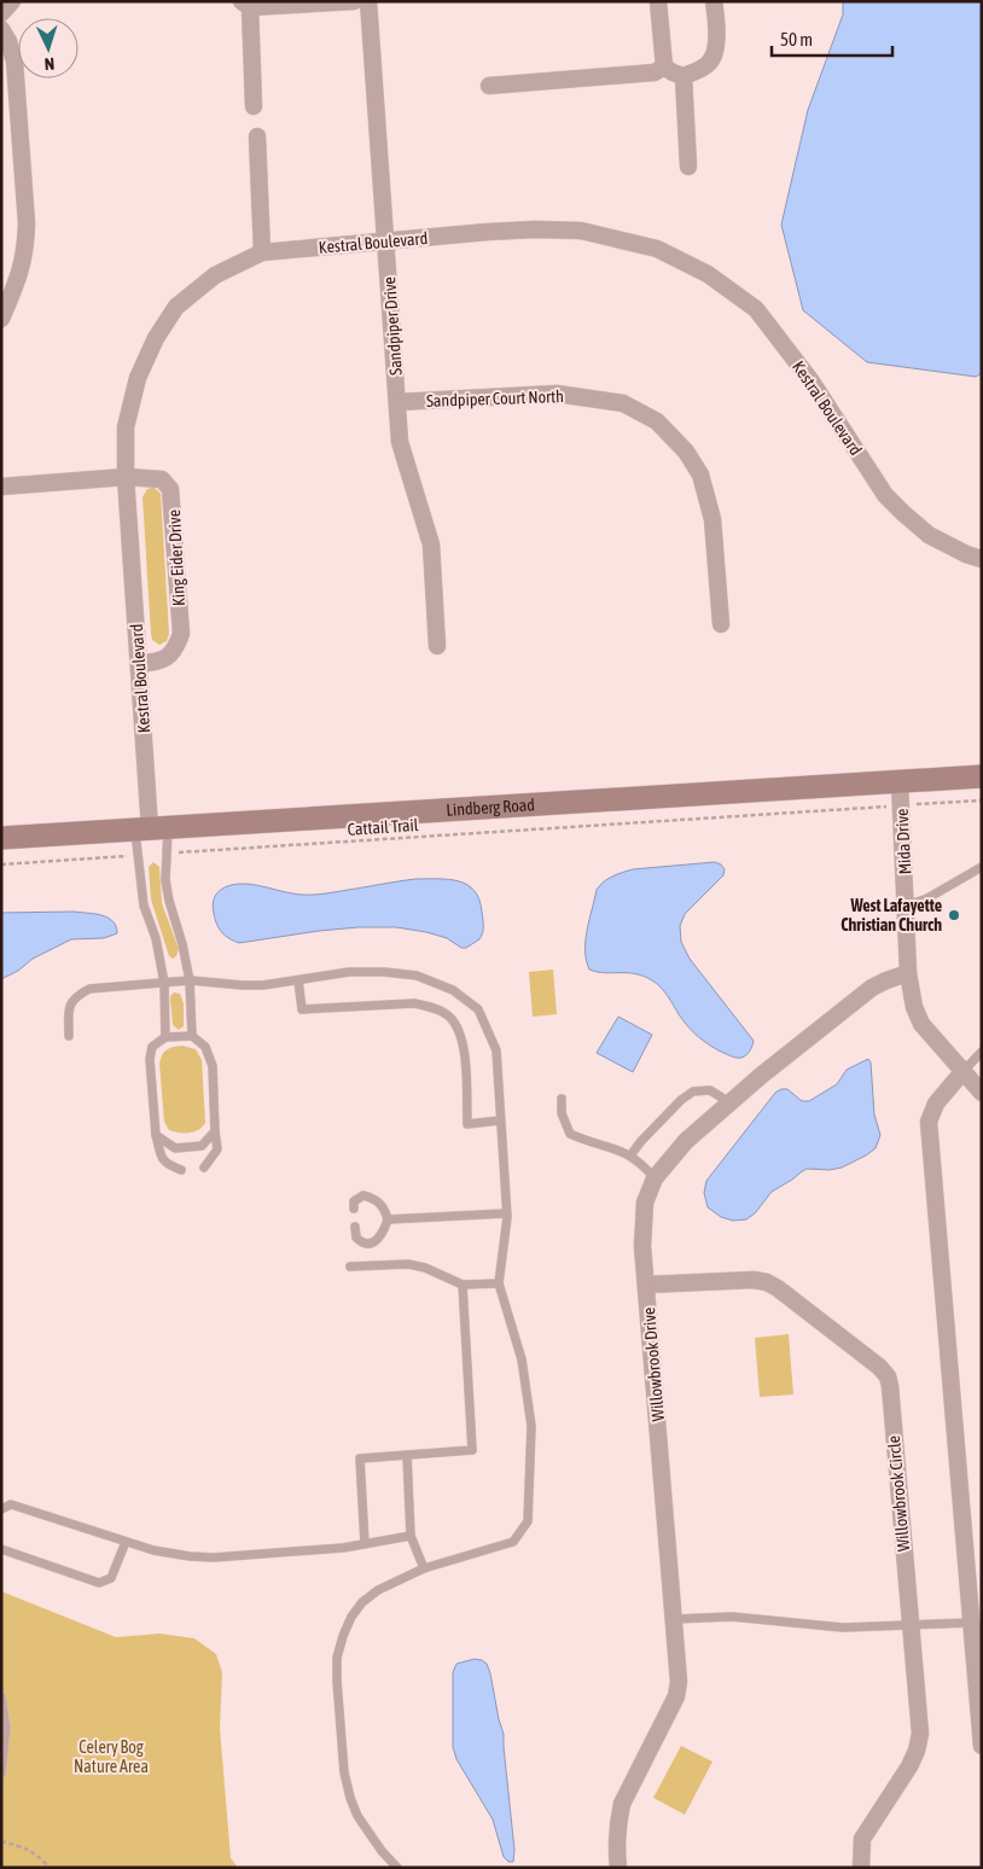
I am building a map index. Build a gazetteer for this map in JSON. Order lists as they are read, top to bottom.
{
  "streets": {
    "main road": ["Lindberg Road"],
    "street": [
      "Kestral Boulevard",
      "Sandpiper Drive",
      "Sandpiper Court North",
      "King Eider Drive",
      "Mida Drive",
      "Willowbrook Drive",
      "Willowbrook Circle"
    ],
    "path": ["Cattail Trail"]
  },
  "crossings": [
    ["Kestral Boulevard", "Sandpiper Drive"],
    ["Kestral Boulevard", "King Eider Drive"],
    ["Kestral Boulevard", "Lindberg Road"],
    ["Sandpiper Drive", "Sandpiper Court North"],
    ["Lindberg Road", "Mida Drive"],
    ["Cattail Trail", "Mida Drive"],
    ["Mida Drive", "Willowbrook Drive"],
    ["Willowbrook Drive", "Willowbrook Circle"]
  ],
  "parks": ["Celery Bog Nature Area"],
  "places": ["West Lafayette Christian Church"],
  "scale_bar": "50 m",
  "north": "bottom"
}
